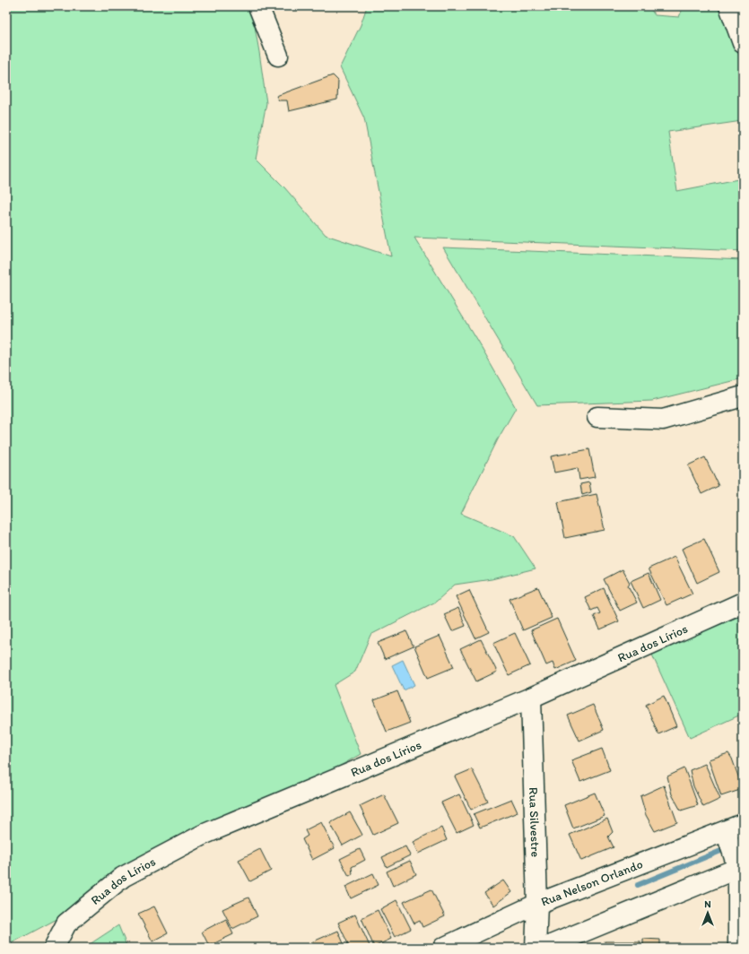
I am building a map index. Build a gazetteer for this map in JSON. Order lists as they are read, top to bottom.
{
  "streets": {
    "street": ["Rua dos Lírios", "Rua Silvestre", "Rua Nelson Orlando"]
  },
  "crossings": [
    ["Rua dos Lírios", "Rua Silvestre"],
    ["Rua Silvestre", "Rua Nelson Orlando"]
  ],
  "north": "top"
}
